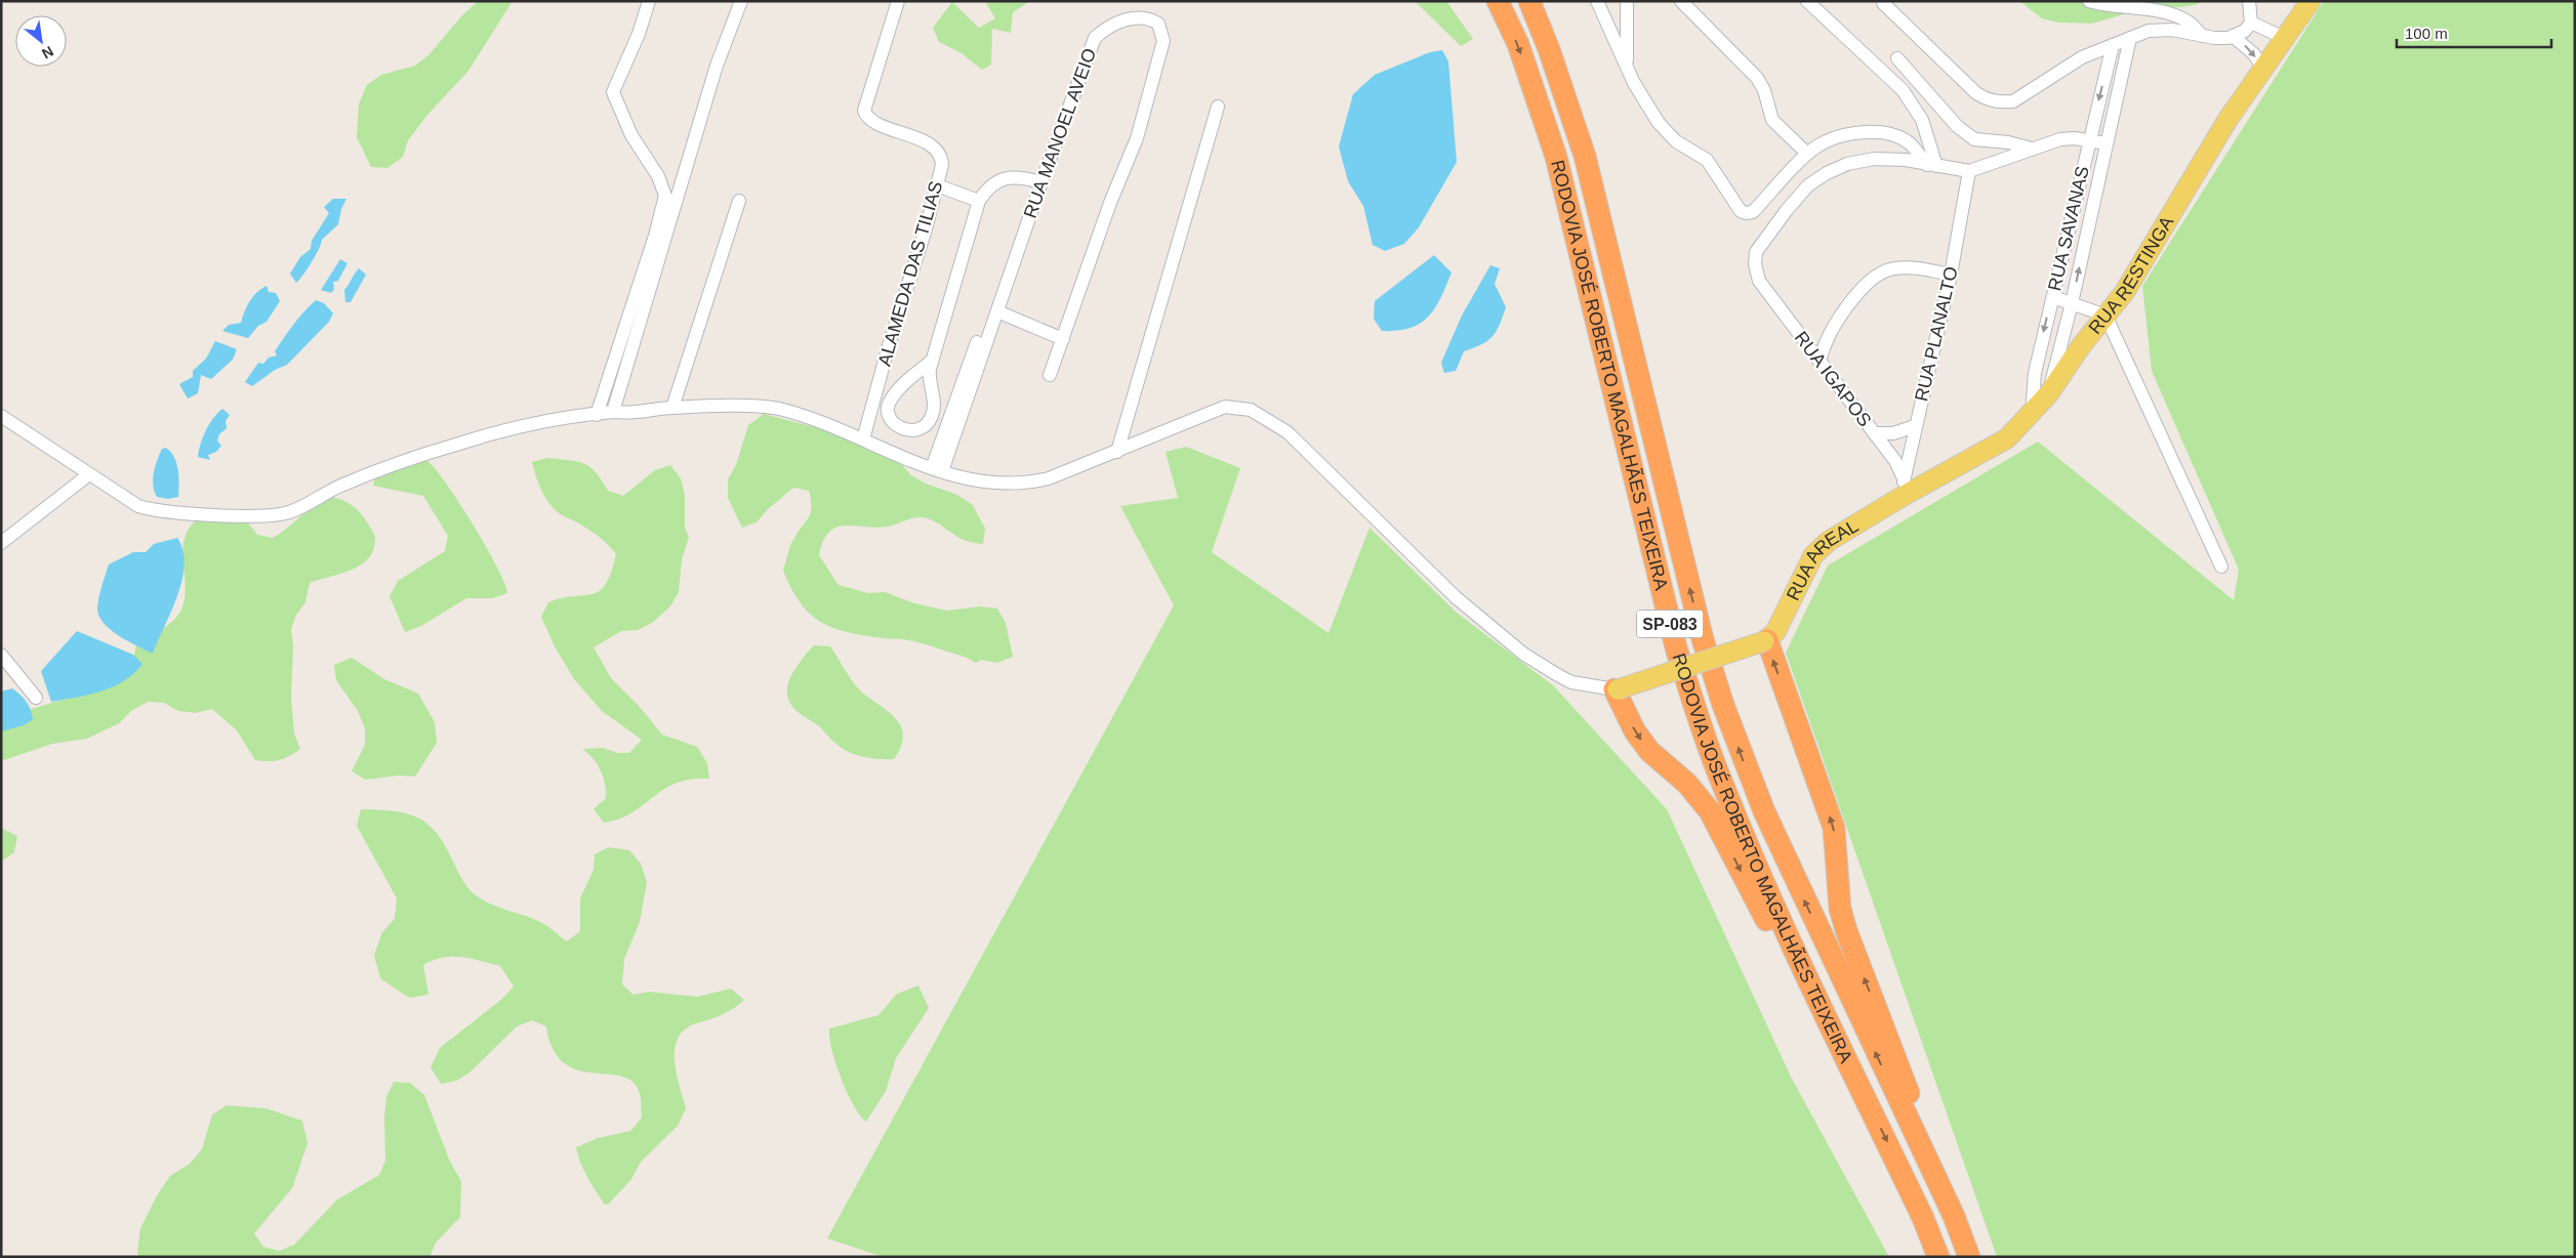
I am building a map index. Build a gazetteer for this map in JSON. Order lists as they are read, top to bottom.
{
  "streets": {
    "highway": ["RODOVIA JOSÉ ROBERTO MAGALHÃES TEIXEIRA", "SP-083"],
    "main road": ["RUA RESTINGA", "RUA AREAL"],
    "street": [
      "RUA MANOEL AVEIO",
      "RUA SAVANAS",
      "ALAMEDA DAS TILIAS",
      "RUA PLANALTO",
      "RUA IGAPOS"
    ]
  },
  "crossings": [
    ["RUA SAVANAS", "RUA RESTINGA"],
    ["RUA RESTINGA", "RUA PLANALTO"],
    ["RUA RESTINGA", "RUA AREAL"],
    ["RUA PLANALTO", "RUA IGAPOS"],
    ["RUA PLANALTO", "RUA AREAL"]
  ],
  "scale_bar": "100 m",
  "north": "bottom right"
}
